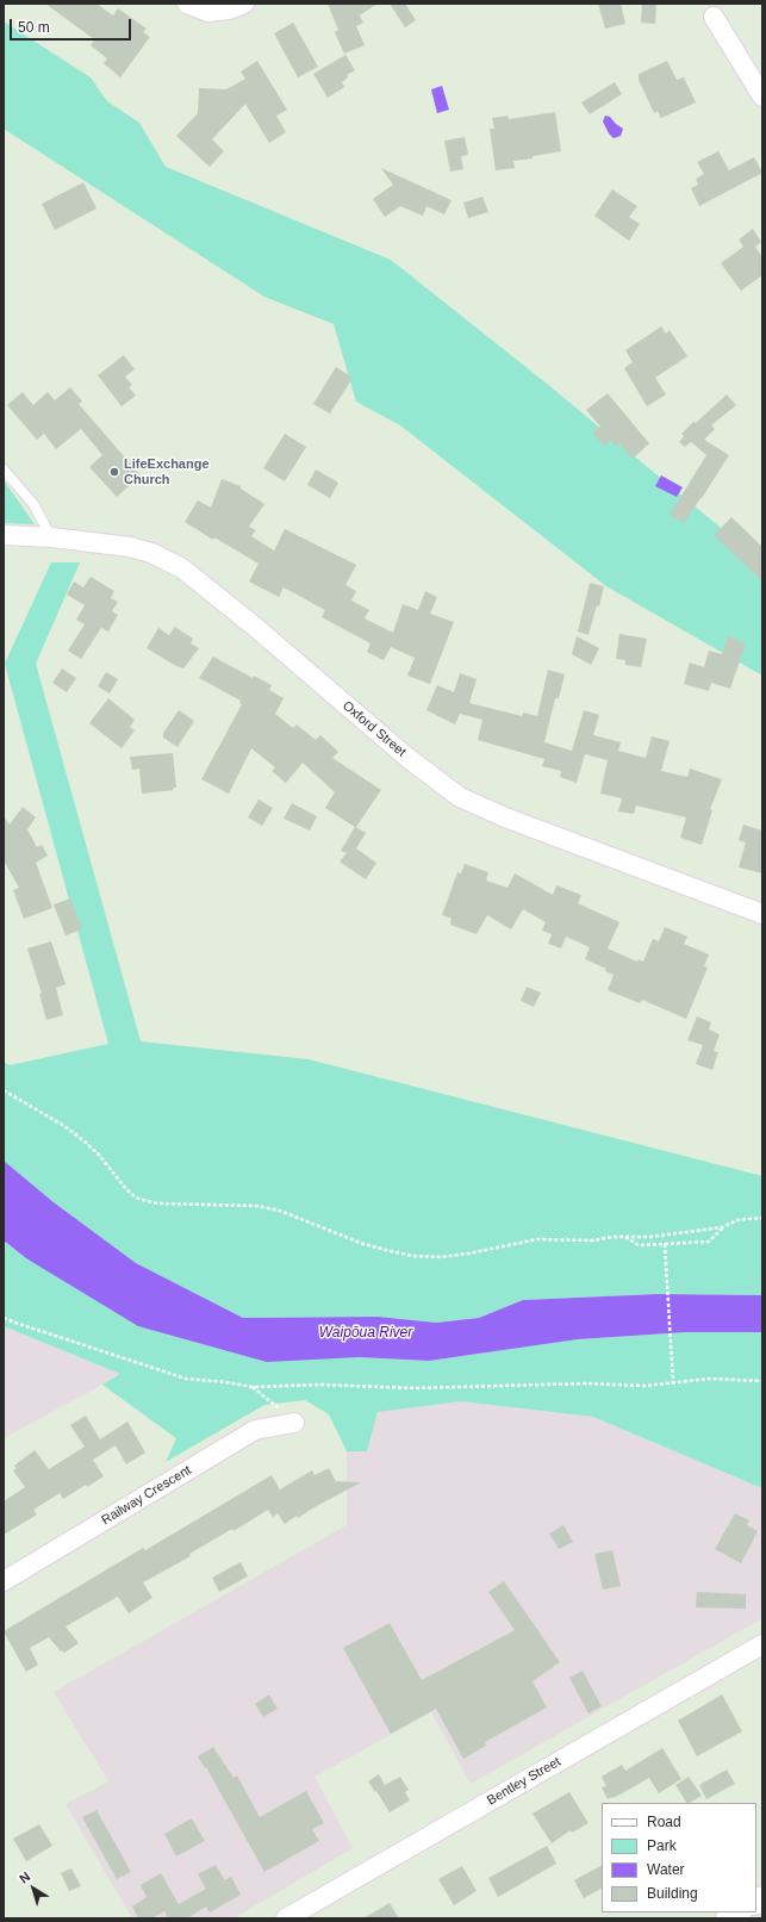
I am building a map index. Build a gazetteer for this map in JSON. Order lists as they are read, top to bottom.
{
  "streets": {
    "street": ["Oxford Street", "Railway Crescent", "Bentley Street"]
  },
  "water": ["Waipōua River"],
  "places": ["LifeExchange Church"],
  "legend": [
    "Road",
    "Park",
    "Water",
    "Building"
  ],
  "scale_bar": "50 m",
  "north": "top left"
}
